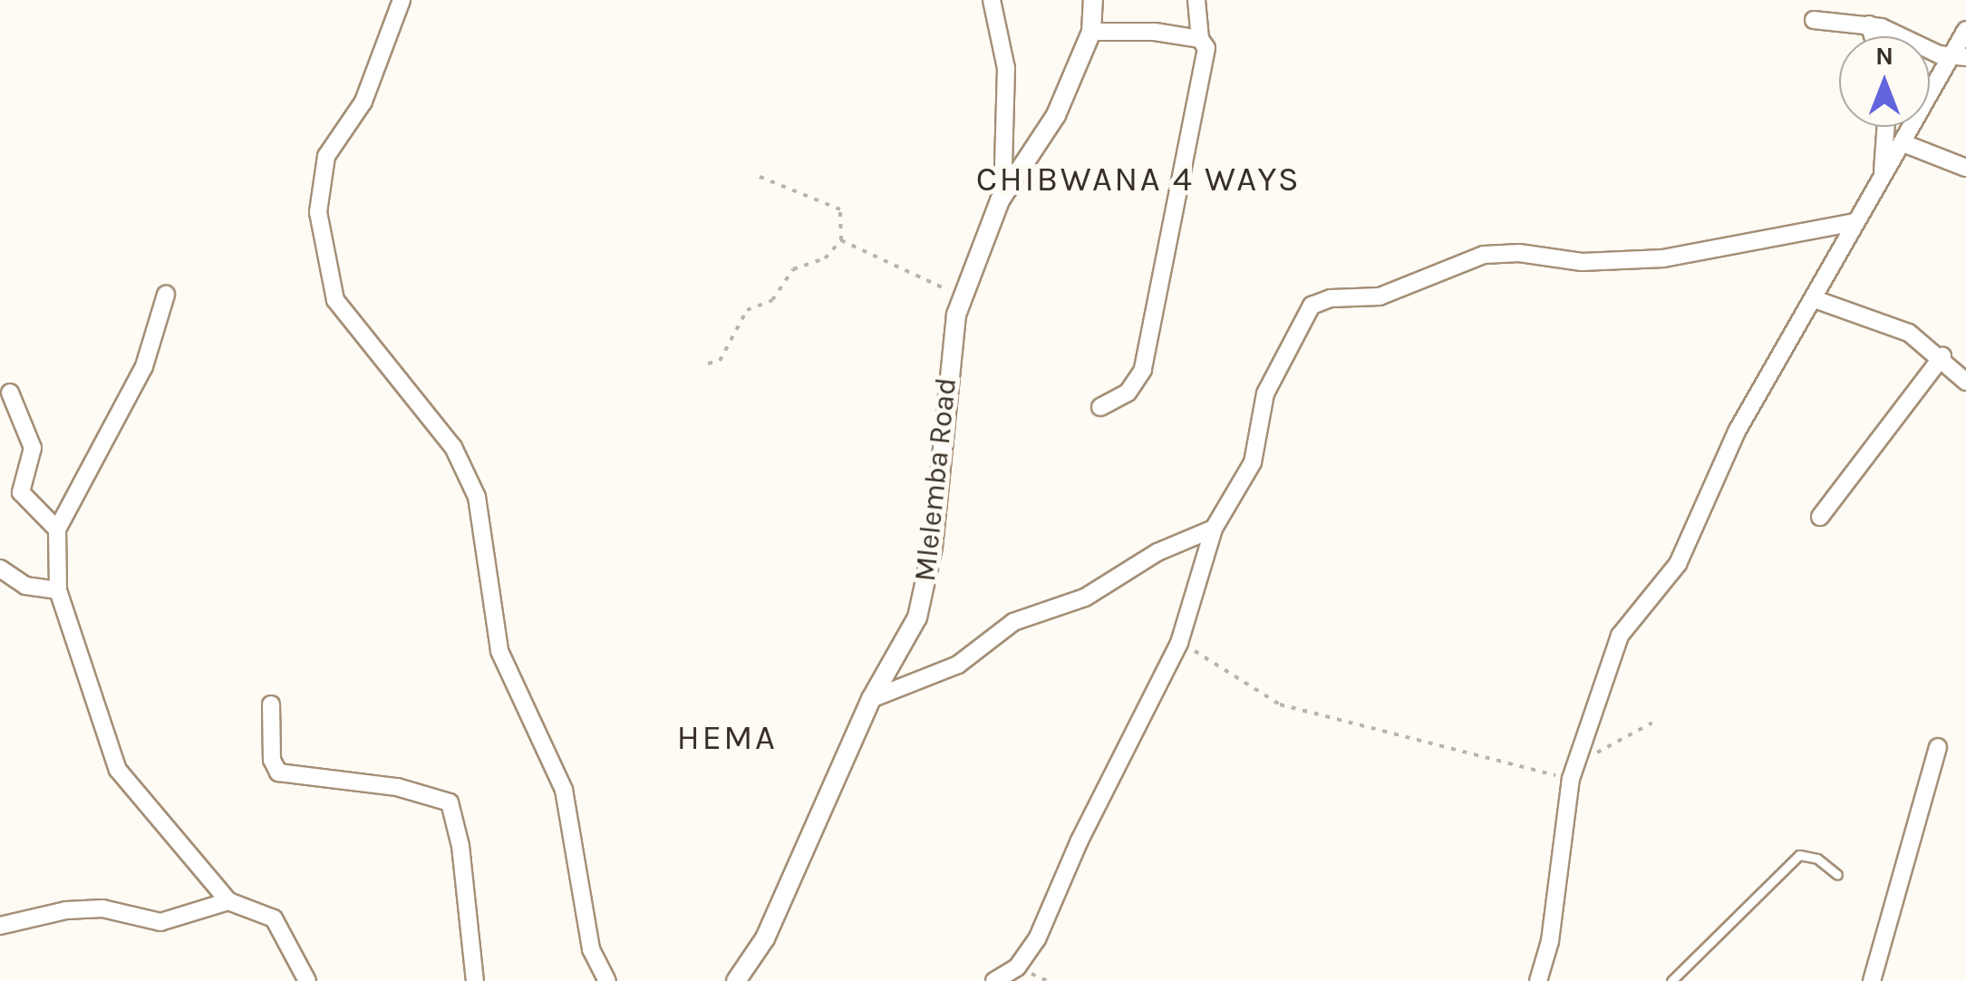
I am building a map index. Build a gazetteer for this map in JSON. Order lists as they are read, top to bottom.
{
  "streets": {
    "street": ["Mlelemba Road"]
  },
  "districts": ["CHIBWANA 4 WAYS", "HEMA"],
  "north": "top"
}
